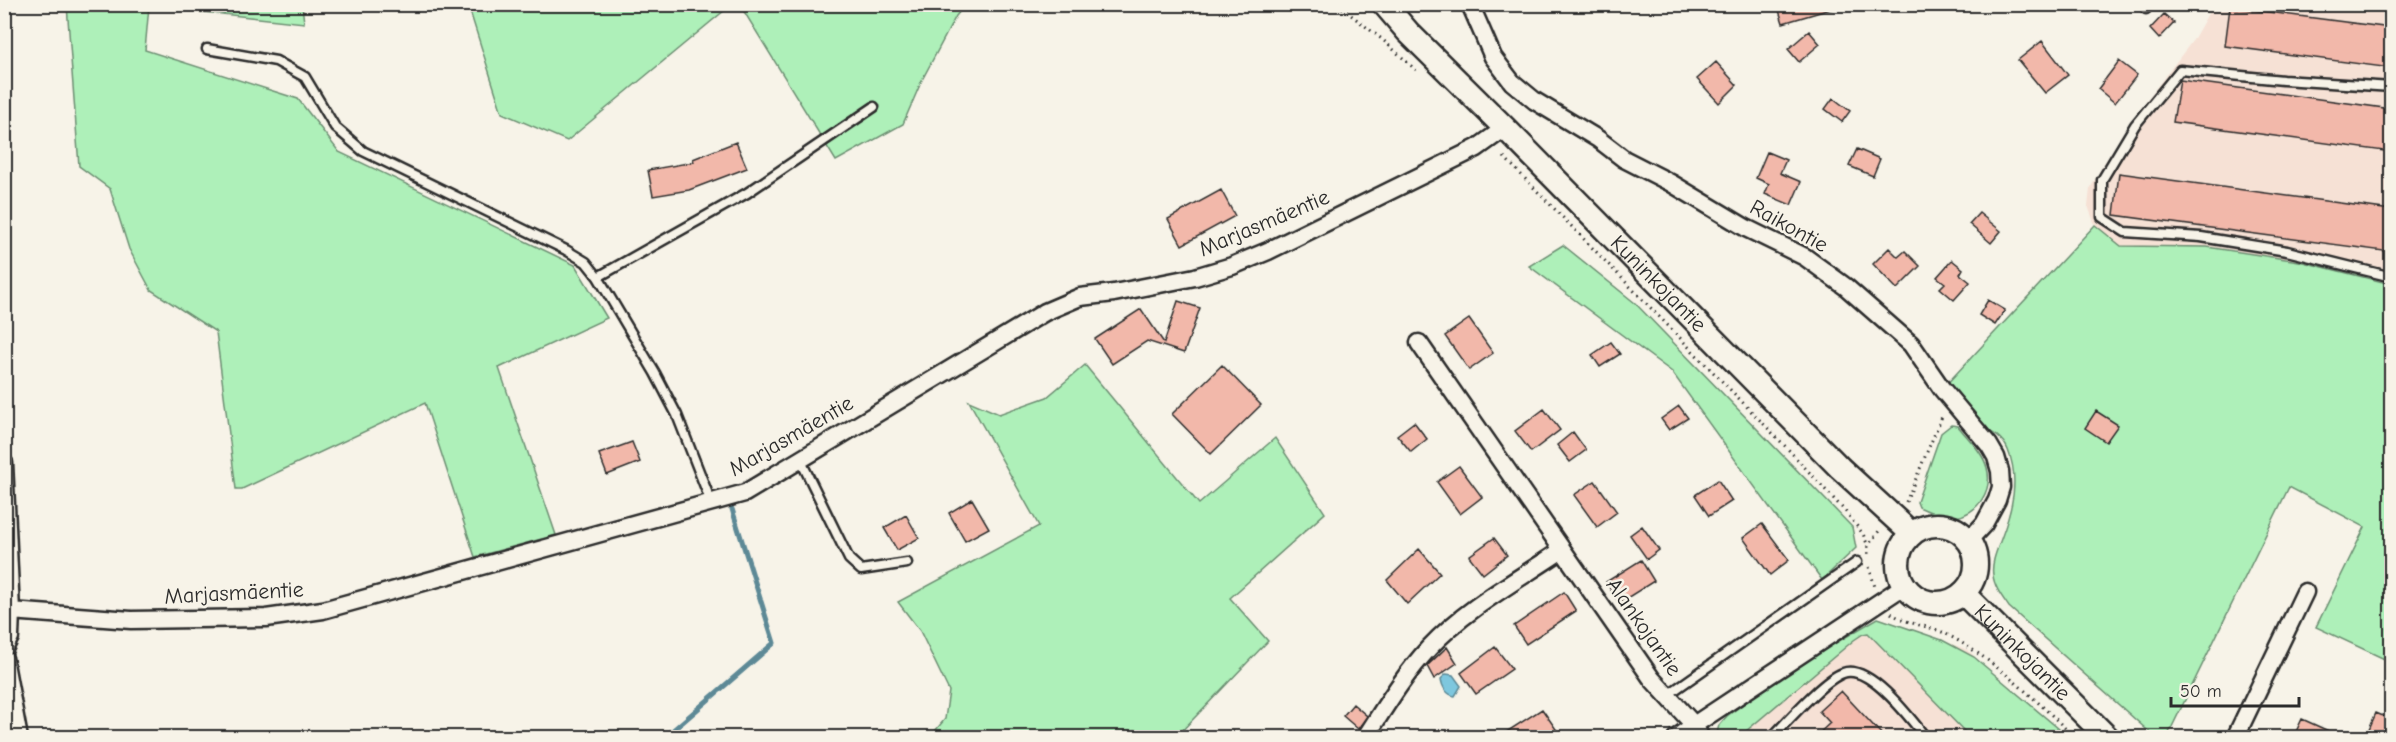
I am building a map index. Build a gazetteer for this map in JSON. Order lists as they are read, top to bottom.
{
  "streets": {
    "main road": ["Kuninkojantie"],
    "street": ["Marjasmäentie", "Raikontie", "Alankojantie"]
  },
  "crossings": [
    ["Marjasmäentie", "Kuninkojantie"],
    ["Raikontie", "Kuninkojantie"]
  ],
  "scale_bar": "50 m"
}
